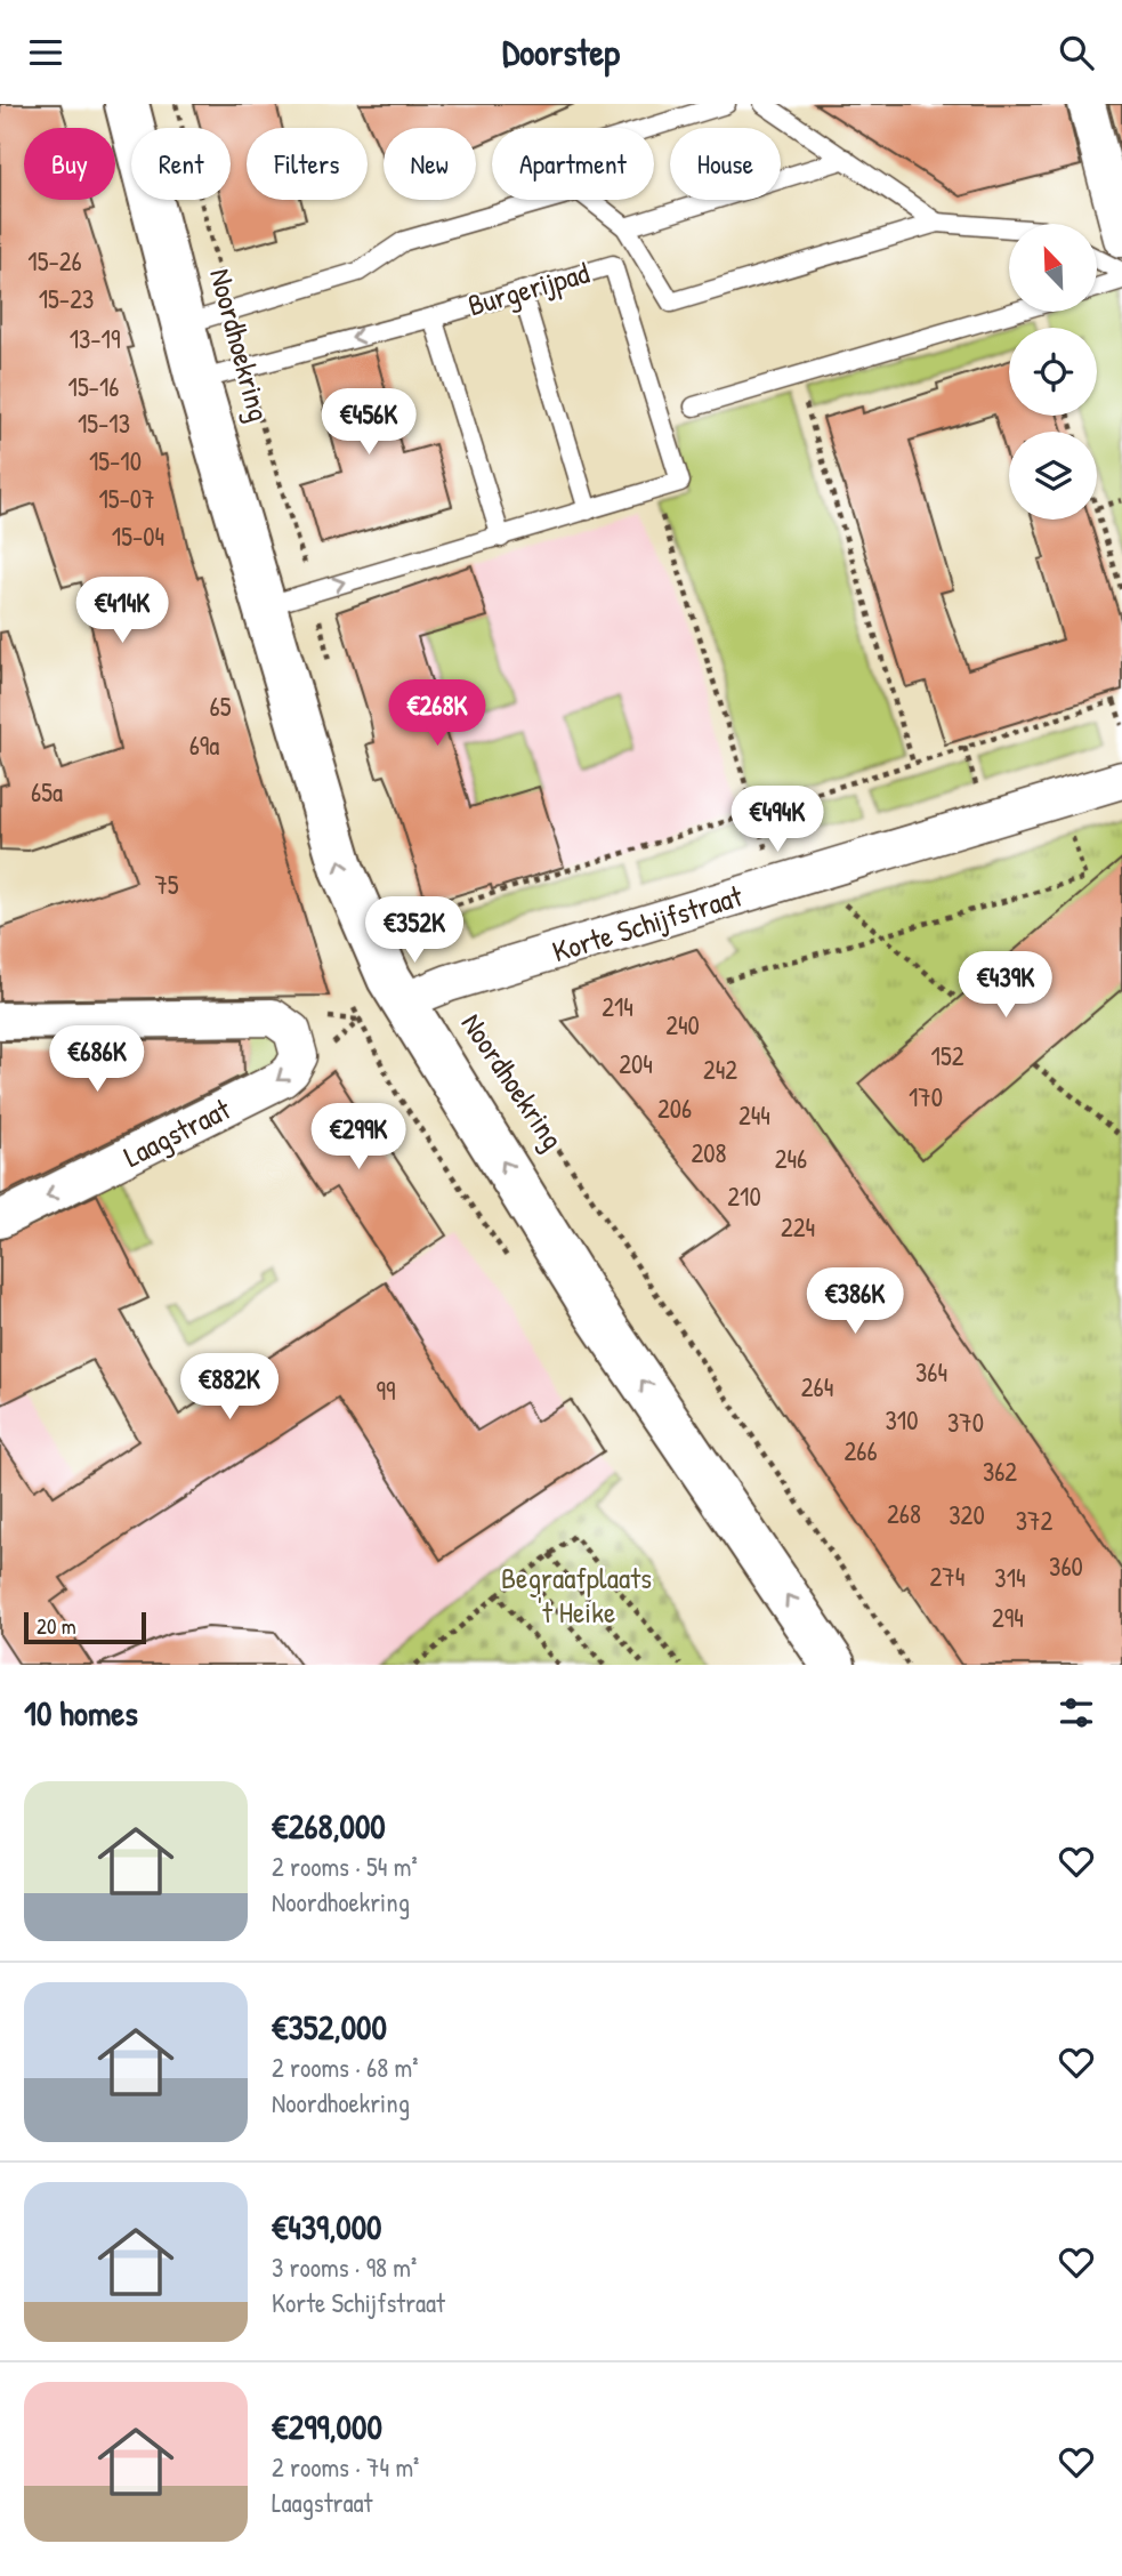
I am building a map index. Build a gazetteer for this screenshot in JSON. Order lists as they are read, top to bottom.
{
  "streets": {
    "street": ["Noordhoekring", "Korte Schijfstraat", "Laagstraat"],
    "lane": ["Burgerijpad"]
  },
  "crossings": [
    ["Burgerijpad", "Noordhoekring"],
    ["Noordhoekring", "Korte Schijfstraat"]
  ],
  "one_way": ["Noordhoekring"],
  "parks": ["Begraafplaats 't Heike"],
  "house_numbers": [
    "15-26",
    "15-23",
    "13-19",
    "15-16",
    "15-13",
    "15-10",
    "15-07",
    "15-04",
    "65",
    "69a",
    "65a",
    "75",
    "214",
    "240",
    "152",
    "204",
    "242",
    "170",
    "206",
    "244",
    "208",
    "246",
    "210",
    "224",
    "364",
    "264",
    "99",
    "310",
    "370",
    "266",
    "362",
    "268",
    "320",
    "372",
    "360",
    "274",
    "314",
    "294"
  ],
  "scale_bar": "20 m",
  "north": "top left",
  "page": {
    "header": "Doorstep",
    "chip": [
      "Buy",
      "Rent",
      "Filters",
      "New",
      "Apartment",
      "House"
    ],
    "price": [
      "€456K",
      "€414K",
      "€268K",
      "€494K",
      "€352K",
      "€439K",
      "€686K",
      "€299K",
      "€386K",
      "€882K"
    ],
    "scale": "20 m",
    "heading": "10 homes",
    "list": [
      {
        "name": "€268,000",
        "note": "2 rooms · 54 m² · Noordhoekring"
      },
      {
        "name": "€352,000",
        "note": "2 rooms · 68 m² · Noordhoekring"
      },
      {
        "name": "€439,000",
        "note": "3 rooms · 98 m² · Korte Schijfstraat"
      },
      {
        "name": "€299,000",
        "note": "2 rooms · 74 m² · Laagstraat"
      }
    ]
  }
}
